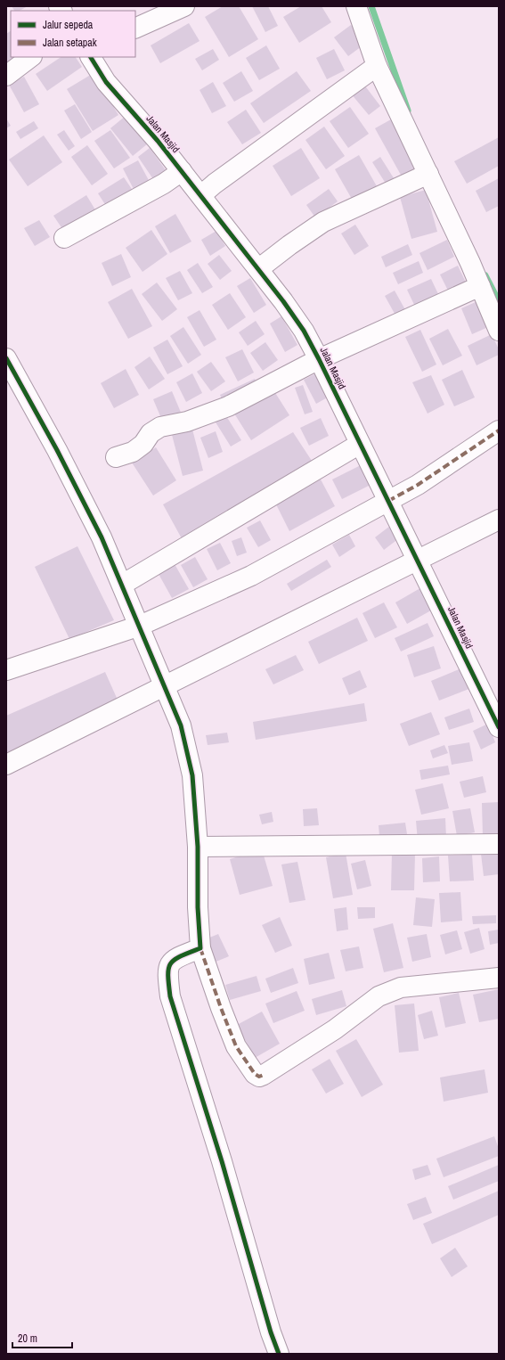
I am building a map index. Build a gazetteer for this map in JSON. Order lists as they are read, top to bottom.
{
  "streets": {
    "street": ["Jalan Masjid"]
  },
  "legend": ["Jalur sepeda", "Jalan setapak"],
  "scale_bar": "20 m"
}
